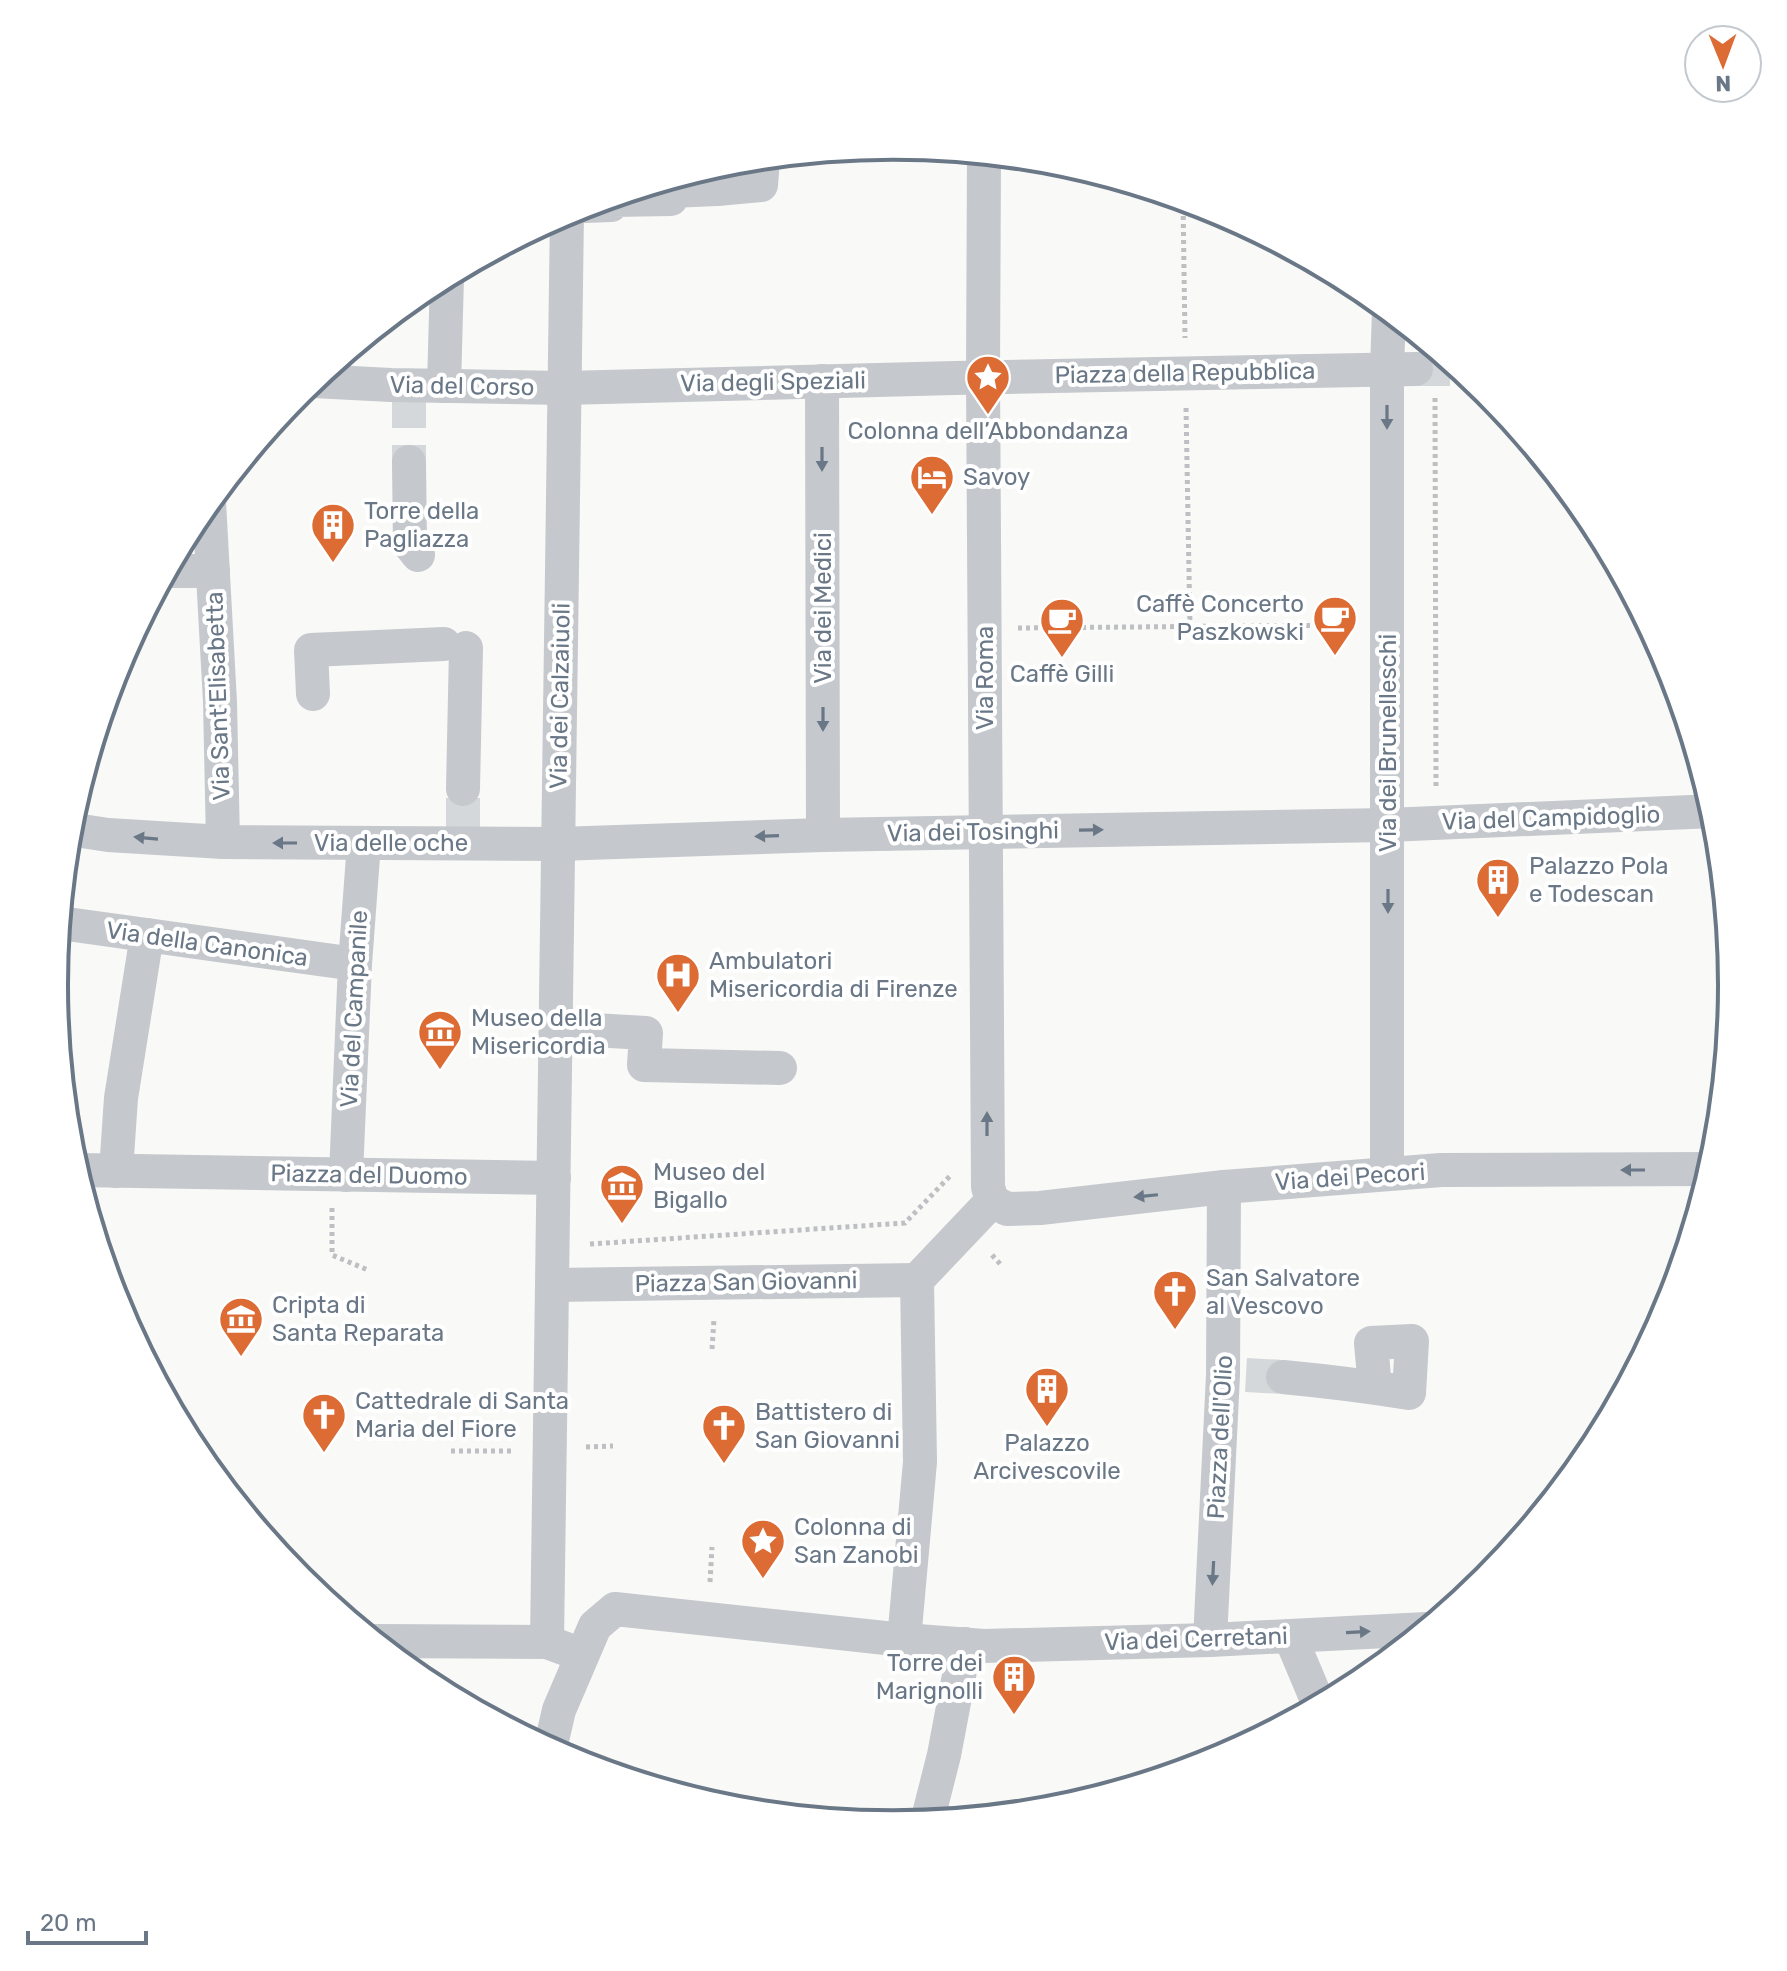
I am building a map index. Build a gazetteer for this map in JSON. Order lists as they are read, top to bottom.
{
  "streets": {
    "street": [
      "Piazza della Repubblica",
      "Via degli Speziali",
      "Via del Corso",
      "Via dei Medici",
      "Via Roma",
      "Via Sant'Elisabetta",
      "Via dei Calzaiuoli",
      "Via dei Brunelleschi",
      "Via del Campidoglio",
      "Via dei Tosinghi",
      "Via delle oche",
      "Via della Canonica",
      "Via del Campanile",
      "Piazza del Duomo",
      "Via dei Pecori",
      "Piazza San Giovanni",
      "Piazza dell'Olio",
      "Via dei Cerretani"
    ]
  },
  "crossings": [
    ["Piazza della Repubblica", "Via degli Speziali"],
    ["Piazza della Repubblica", "Via Roma"],
    ["Piazza della Repubblica", "Via dei Brunelleschi"],
    ["Via degli Speziali", "Via del Corso"],
    ["Via degli Speziali", "Via dei Medici"],
    ["Via degli Speziali", "Via Roma"],
    ["Via degli Speziali", "Via dei Calzaiuoli"],
    ["Via del Corso", "Via dei Calzaiuoli"],
    ["Via dei Medici", "Via dei Tosinghi"],
    ["Via Roma", "Via dei Tosinghi"],
    ["Via Roma", "Via dei Pecori"],
    ["Via Sant'Elisabetta", "Via delle oche"],
    ["Via dei Calzaiuoli", "Via dei Tosinghi"],
    ["Via dei Calzaiuoli", "Via delle oche"],
    ["Via dei Calzaiuoli", "Piazza del Duomo"],
    ["Via dei Brunelleschi", "Via del Campidoglio"],
    ["Via dei Brunelleschi", "Via dei Tosinghi"],
    ["Via dei Brunelleschi", "Via dei Pecori"],
    ["Via del Campidoglio", "Via dei Tosinghi"],
    ["Via dei Tosinghi", "Via delle oche"],
    ["Via delle oche", "Via del Campanile"],
    ["Via della Canonica", "Via del Campanile"],
    ["Via del Campanile", "Piazza del Duomo"],
    ["Via dei Pecori", "Piazza dell'Olio"],
    ["Piazza dell'Olio", "Via dei Cerretani"]
  ],
  "one_way": [
    "Via dei Medici",
    "Via Roma",
    "Via dei Brunelleschi",
    "Via delle oche",
    "Via dei Pecori"
  ],
  "places": {
    "place": ["Colonna dell’Abbondanza", "Colonna di San Zanobi"],
    "hotel": ["Savoy"],
    "building": [
      "Torre della Pagliazza",
      "Palazzo Pola e Todescan",
      "Palazzo Arcivescovile",
      "Torre dei Marignolli"
    ],
    "cafe": ["Caffè Concerto Paszkowski", "Caffè Gilli"],
    "hospital": ["Ambulatori Misericordia di Firenze"],
    "museum": ["Museo della Misericordia", "Museo del Bigallo", "Cripta di Santa Reparata"],
    "church": ["San Salvatore al Vescovo", "Cattedrale di Santa Maria del Fiore", "Battistero di San Giovanni"]
  },
  "scale_bar": "20 m",
  "north": "bottom"
}
